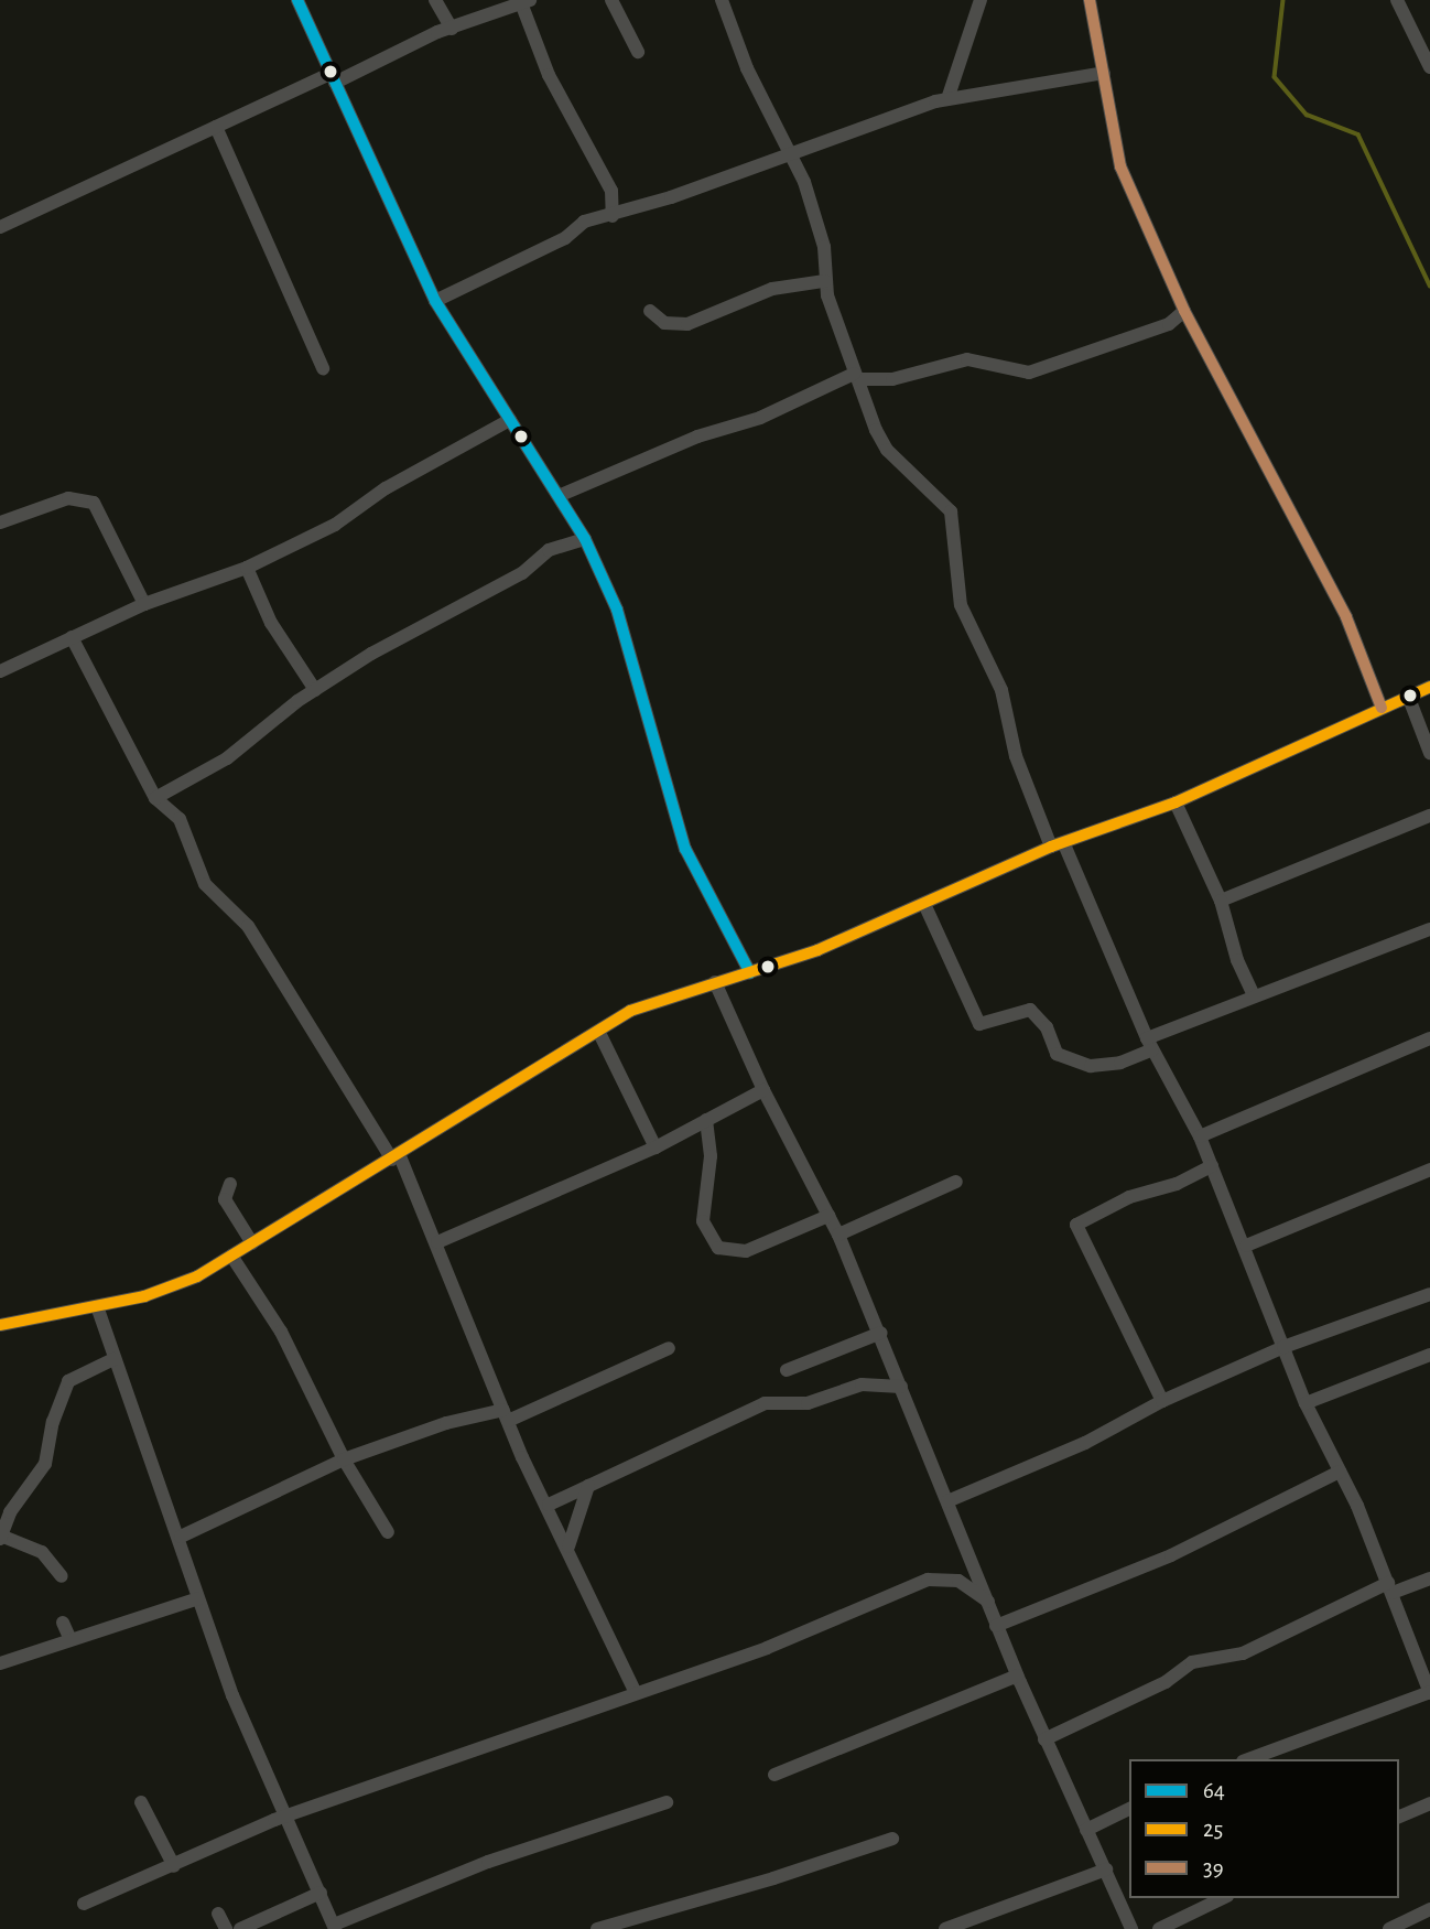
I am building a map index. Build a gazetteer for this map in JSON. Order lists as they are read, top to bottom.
{
  "lines": ["transit line 64", "transit line 39", "transit line 25"],
  "legend": ["64", "25", "39"]
}
